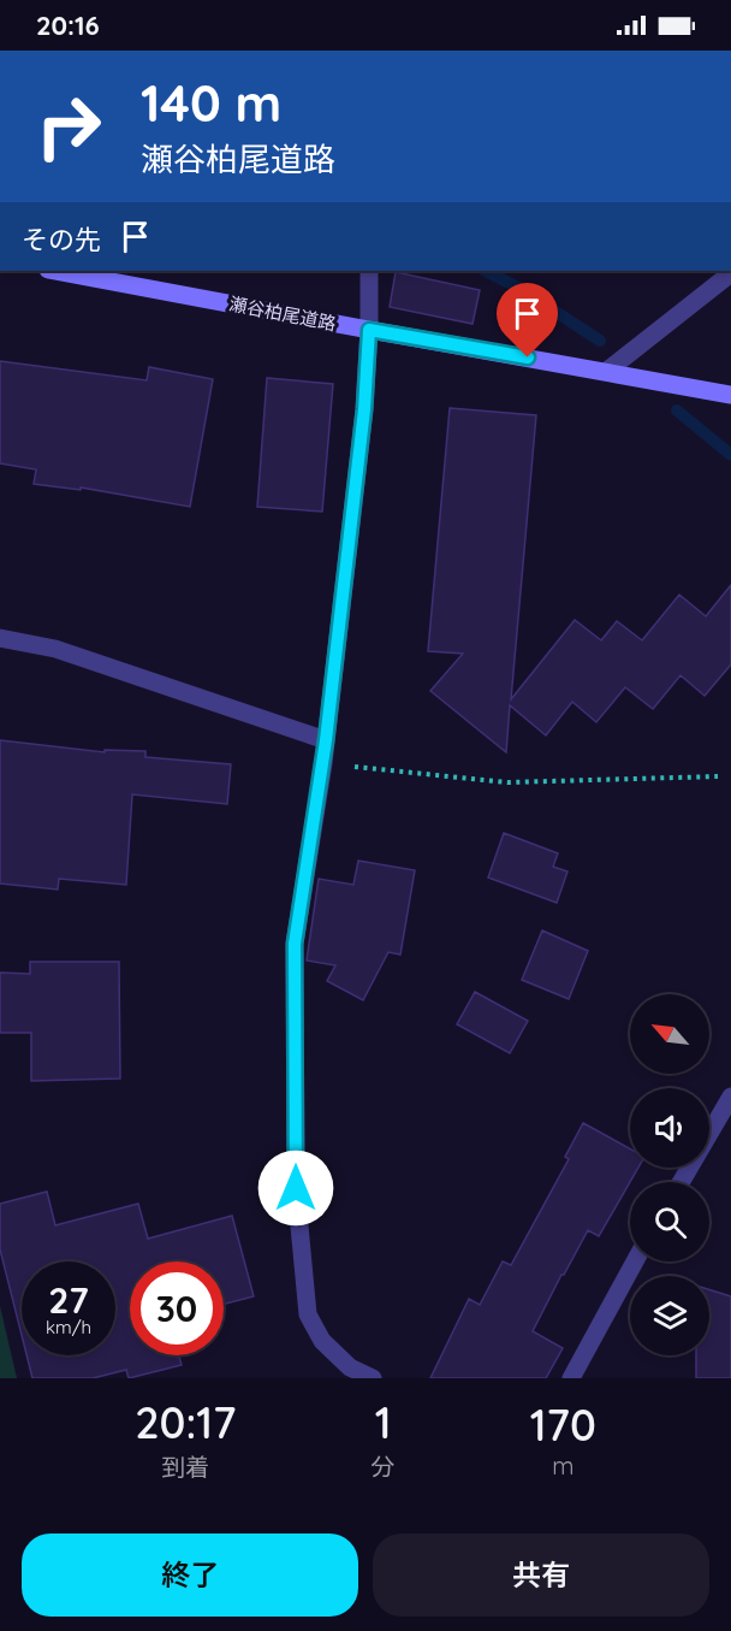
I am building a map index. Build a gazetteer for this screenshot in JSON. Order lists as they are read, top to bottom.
{
  "streets": {
    "main road": ["瀬谷柏尾道路"]
  },
  "north": "top left",
  "page": {
    "status": "20:16",
    "turn": ["140 m", "瀬谷柏尾道路"],
    "then": "その先",
    "speed": "27 km/h",
    "limit": "30",
    "eta": [
      "20:17",
      "到着",
      "1",
      "分",
      "170",
      "m"
    ],
    "buttons": ["終了", "共有"]
  }
}
